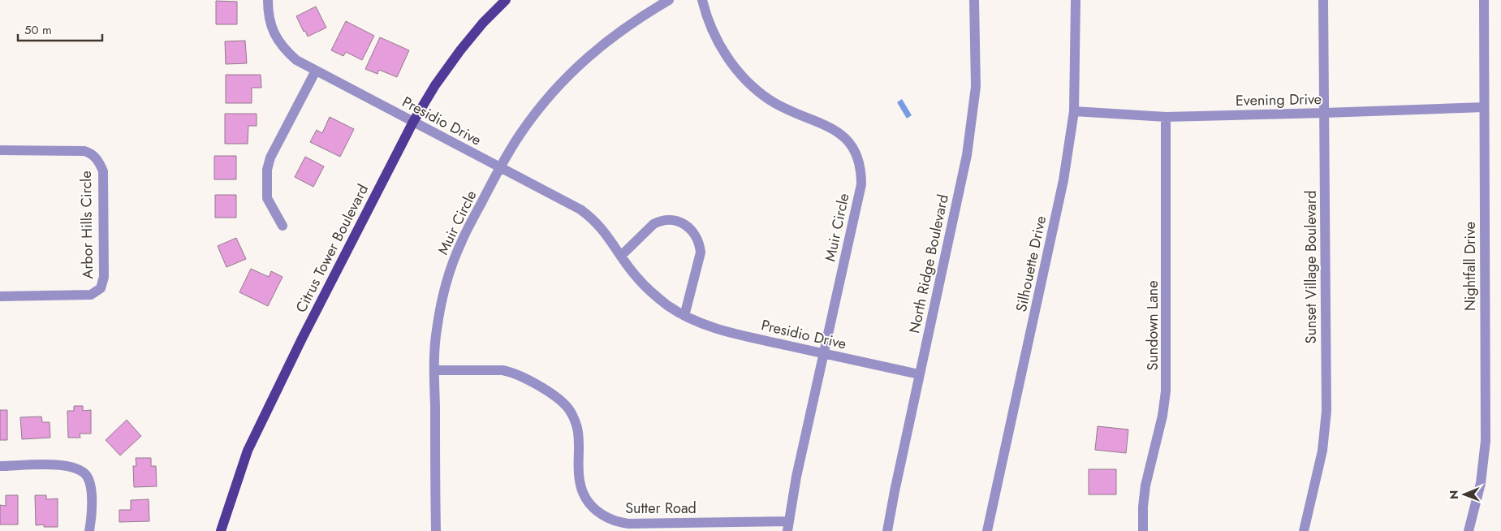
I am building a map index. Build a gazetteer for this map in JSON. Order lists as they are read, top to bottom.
{
  "streets": {
    "main road": ["Citrus Tower Boulevard"],
    "street": [
      "Evening Drive",
      "Presidio Drive",
      "Muir Circle",
      "Arbor Hills Circle",
      "North Ridge Boulevard",
      "Silhouette Drive",
      "Nightfall Drive",
      "Sunset Village Boulevard",
      "Sundown Lane",
      "Sutter Road"
    ]
  },
  "crossings": [
    ["Evening Drive", "Silhouette Drive"],
    ["Evening Drive", "Nightfall Drive"],
    ["Evening Drive", "Sunset Village Boulevard"],
    ["Evening Drive", "Sundown Lane"],
    ["Presidio Drive", "Muir Circle"],
    ["Presidio Drive", "Citrus Tower Boulevard"],
    ["Presidio Drive", "North Ridge Boulevard"],
    ["Muir Circle", "Sutter Road"]
  ],
  "scale_bar": "50 m",
  "north": "left"
}
